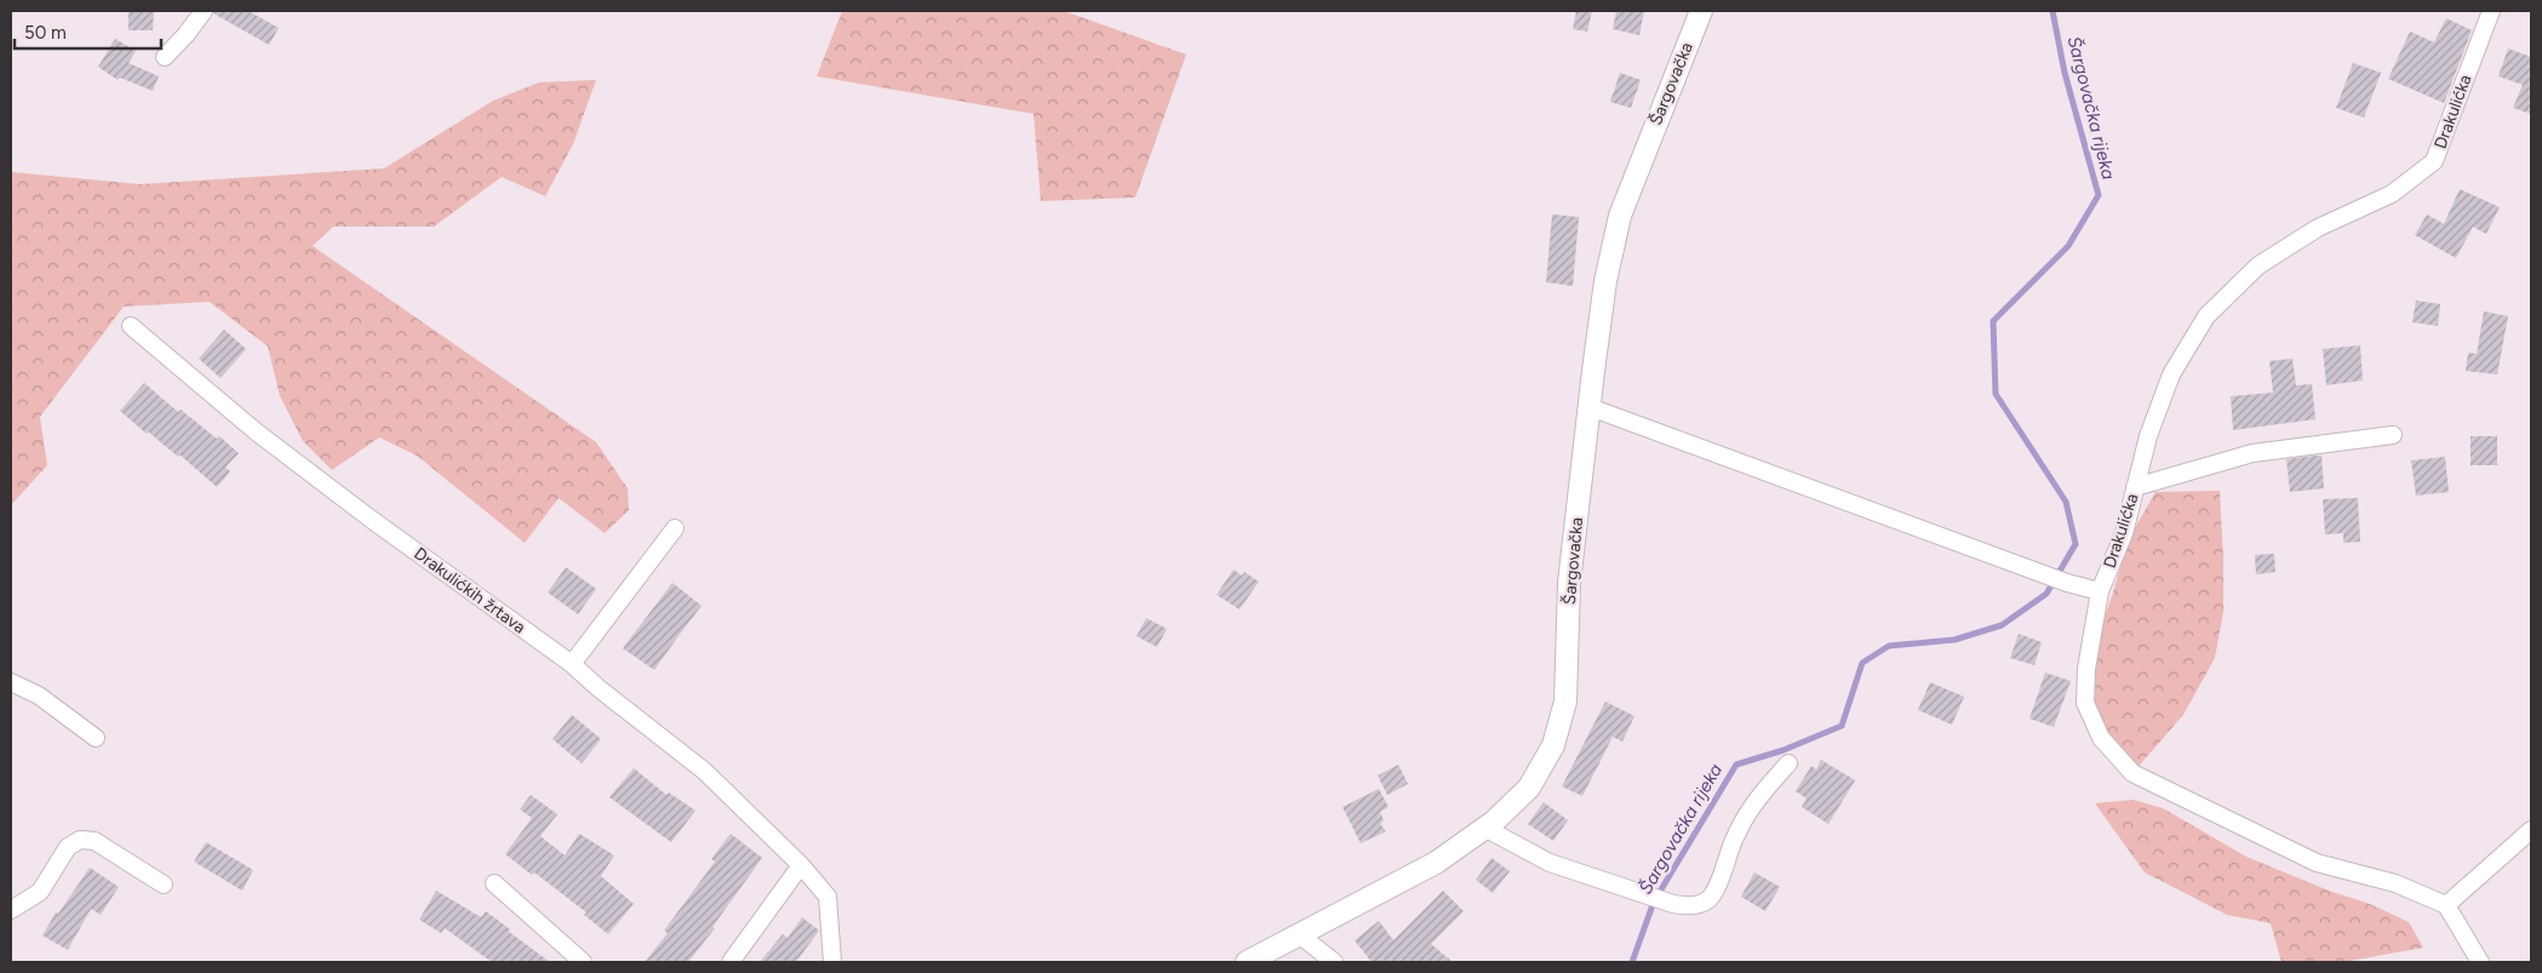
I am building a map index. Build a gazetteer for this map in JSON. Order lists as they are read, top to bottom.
{
  "streets": {
    "street": ["Šargovačka", "Drakulićka", "Drakulićkih žrtava"]
  },
  "water": ["Šargovačka rijeka"],
  "scale_bar": "50 m"
}
